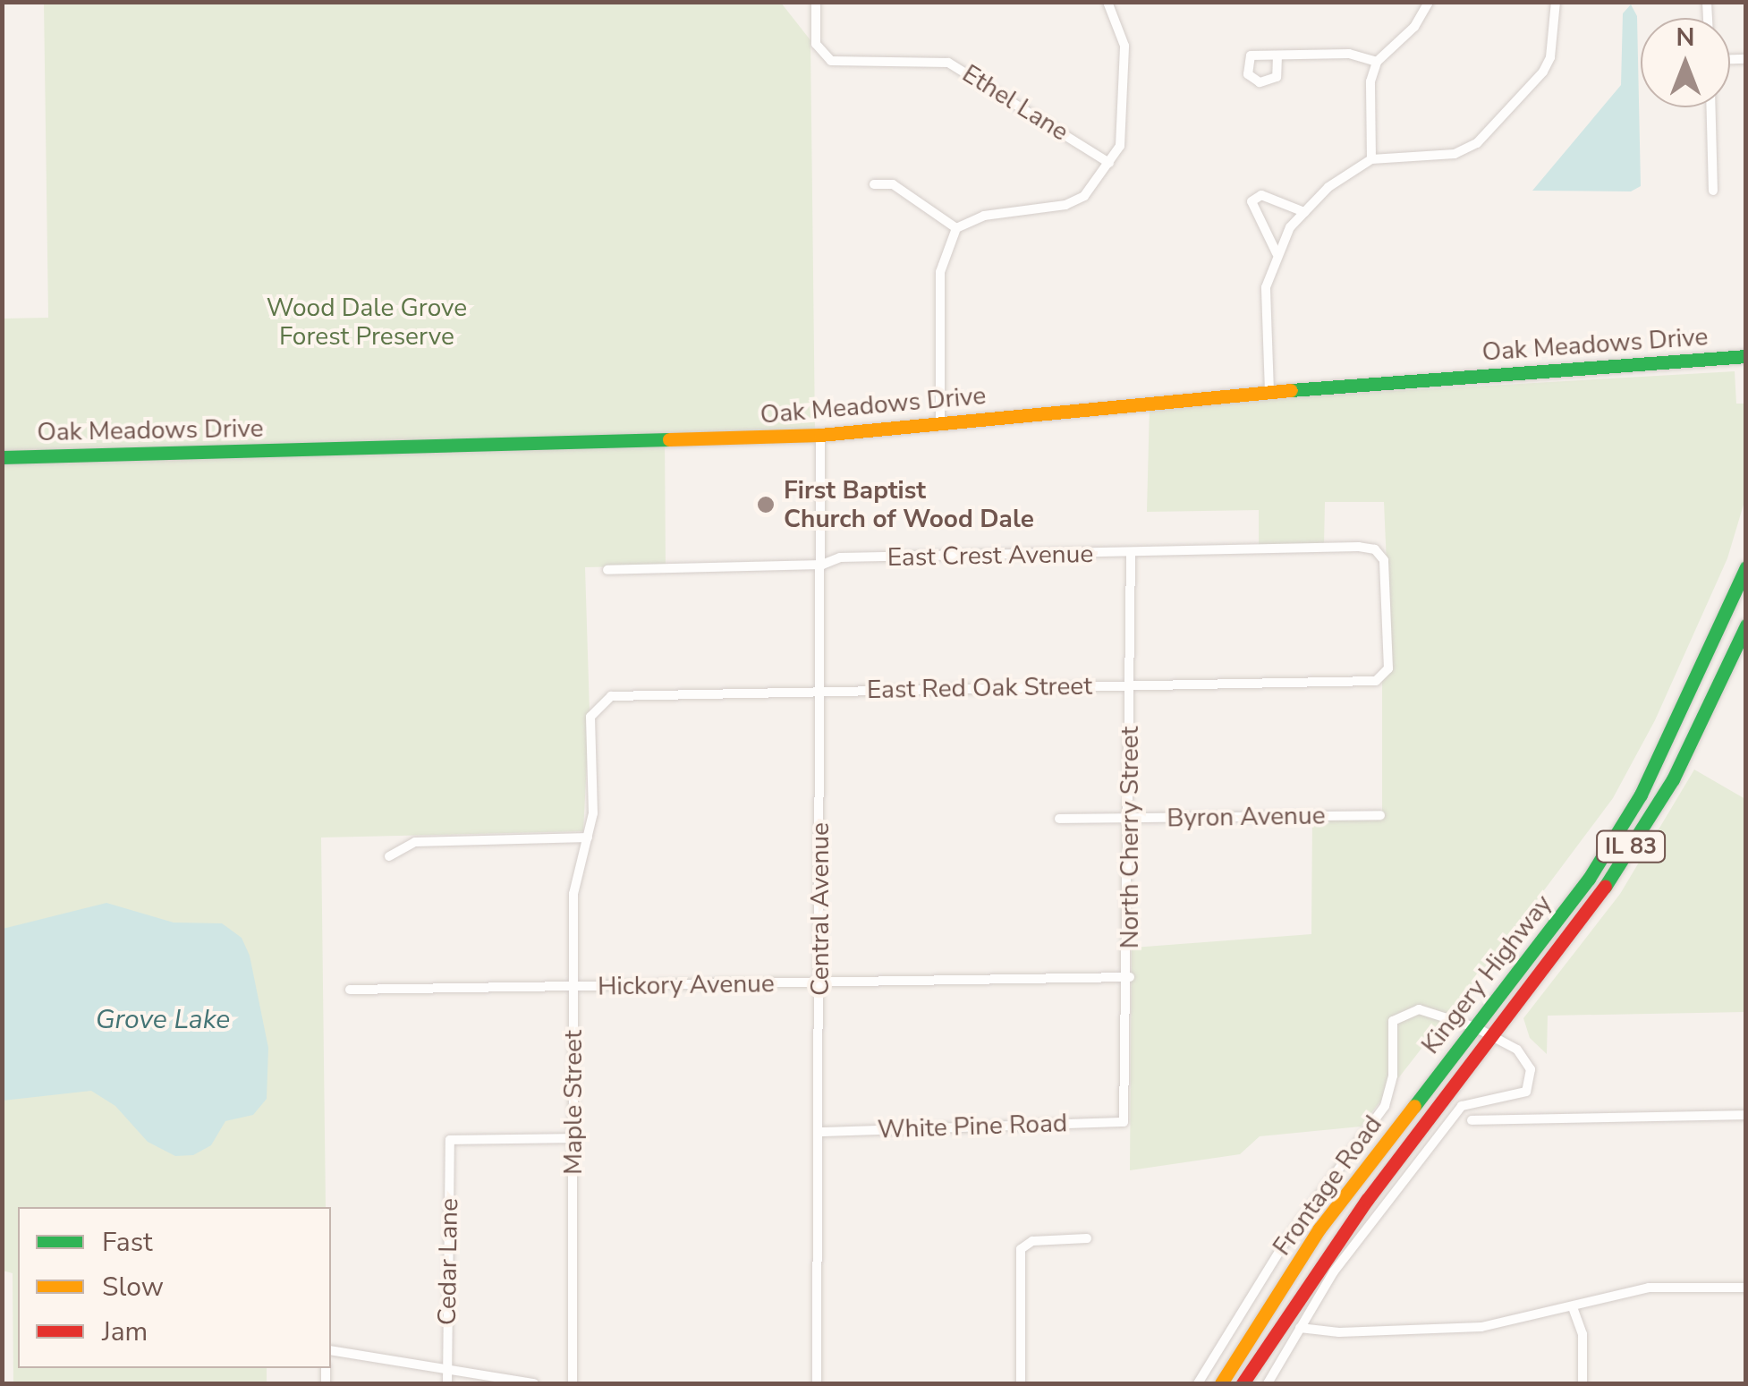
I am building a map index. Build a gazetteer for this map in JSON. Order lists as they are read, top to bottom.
{
  "streets": {
    "main road": ["Oak Meadows Drive", "IL 83", "Kingery Highway"],
    "street": [
      "Ethel Lane",
      "East Crest Avenue",
      "East Red Oak Street",
      "Byron Avenue",
      "North Cherry Street",
      "Central Avenue",
      "Hickory Avenue",
      "Maple Street",
      "White Pine Road",
      "Frontage Road",
      "Cedar Lane"
    ]
  },
  "crossings": [
    ["Oak Meadows Drive", "Central Avenue"],
    ["East Crest Avenue", "East Red Oak Street"],
    ["East Crest Avenue", "North Cherry Street"],
    ["East Crest Avenue", "Central Avenue"],
    ["East Red Oak Street", "North Cherry Street"],
    ["East Red Oak Street", "Central Avenue"],
    ["East Red Oak Street", "Maple Street"],
    ["Byron Avenue", "North Cherry Street"],
    ["North Cherry Street", "Hickory Avenue"],
    ["North Cherry Street", "White Pine Road"],
    ["Central Avenue", "Hickory Avenue"],
    ["Central Avenue", "White Pine Road"],
    ["Kingery Highway", "Frontage Road"],
    ["Hickory Avenue", "Maple Street"],
    ["Maple Street", "Cedar Lane"]
  ],
  "water": ["Grove Lake"],
  "parks": ["Wood Dale Grove Forest Preserve"],
  "places": ["First Baptist Church of Wood Dale"],
  "legend": ["Fast", "Slow", "Jam"],
  "north": "top"
}
